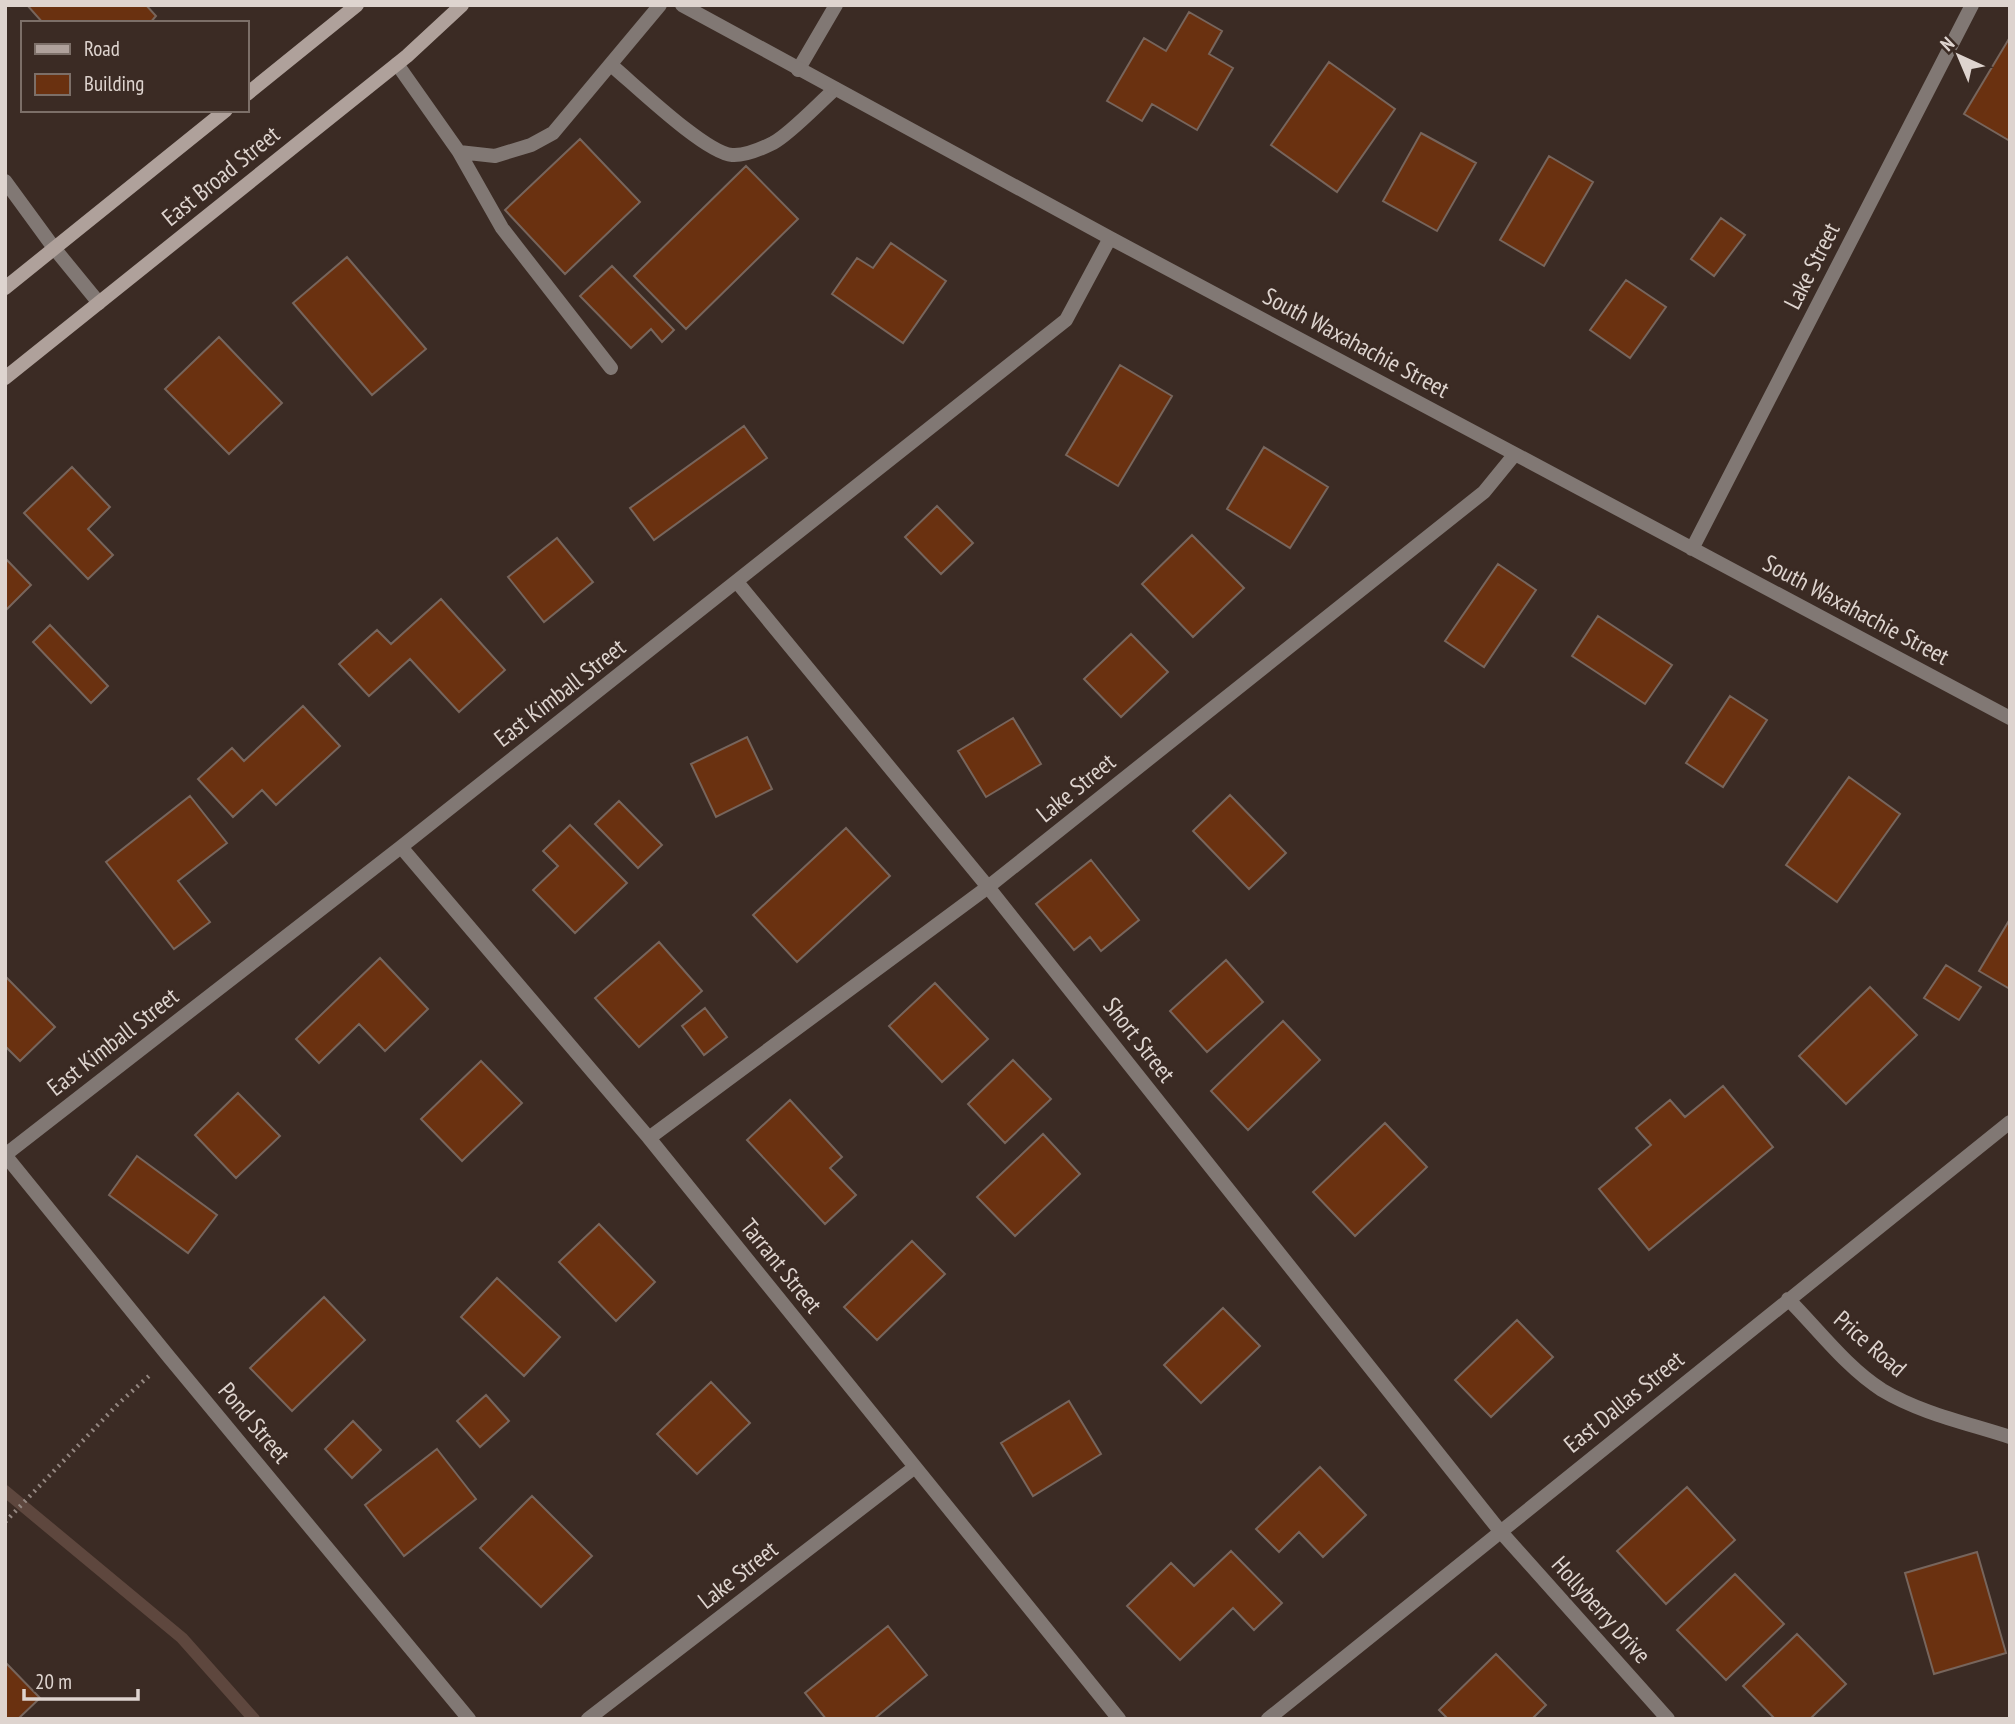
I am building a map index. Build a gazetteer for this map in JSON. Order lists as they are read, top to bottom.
{
  "streets": {
    "main road": ["East Broad Street"],
    "street": [
      "Lake Street",
      "South Waxahachie Street",
      "East Kimball Street",
      "Short Street",
      "Tarrant Street",
      "Price Road",
      "East Dallas Street",
      "Pond Street",
      "Hollyberry Drive"
    ]
  },
  "crossings": [
    ["Lake Street", "South Waxahachie Street"],
    ["Lake Street", "Short Street"],
    ["Lake Street", "Tarrant Street"],
    ["South Waxahachie Street", "East Kimball Street"],
    ["East Kimball Street", "Short Street"],
    ["East Kimball Street", "Tarrant Street"],
    ["East Kimball Street", "Pond Street"],
    ["Short Street", "East Dallas Street"],
    ["Short Street", "Hollyberry Drive"],
    ["Price Road", "East Dallas Street"],
    ["East Dallas Street", "Hollyberry Drive"]
  ],
  "legend": ["Road", "Building"],
  "scale_bar": "20 m",
  "north": "top left"
}
